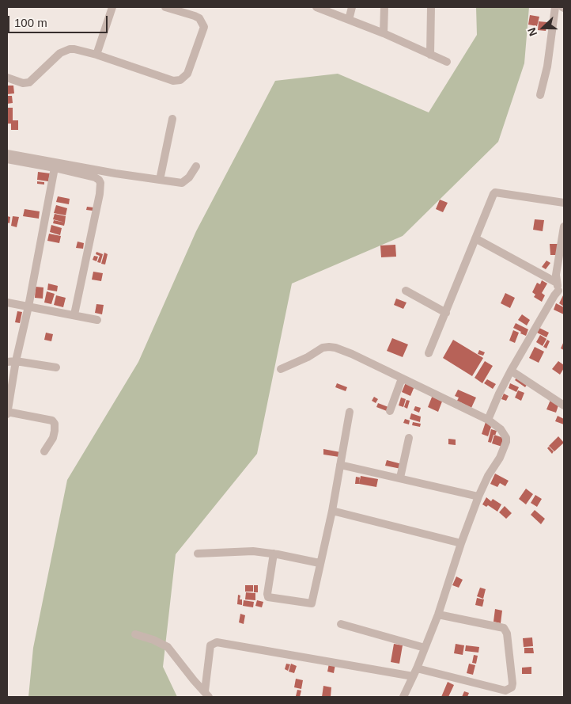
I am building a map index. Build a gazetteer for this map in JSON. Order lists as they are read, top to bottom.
{
  "scale_bar": "100 m",
  "north": "left"
}
